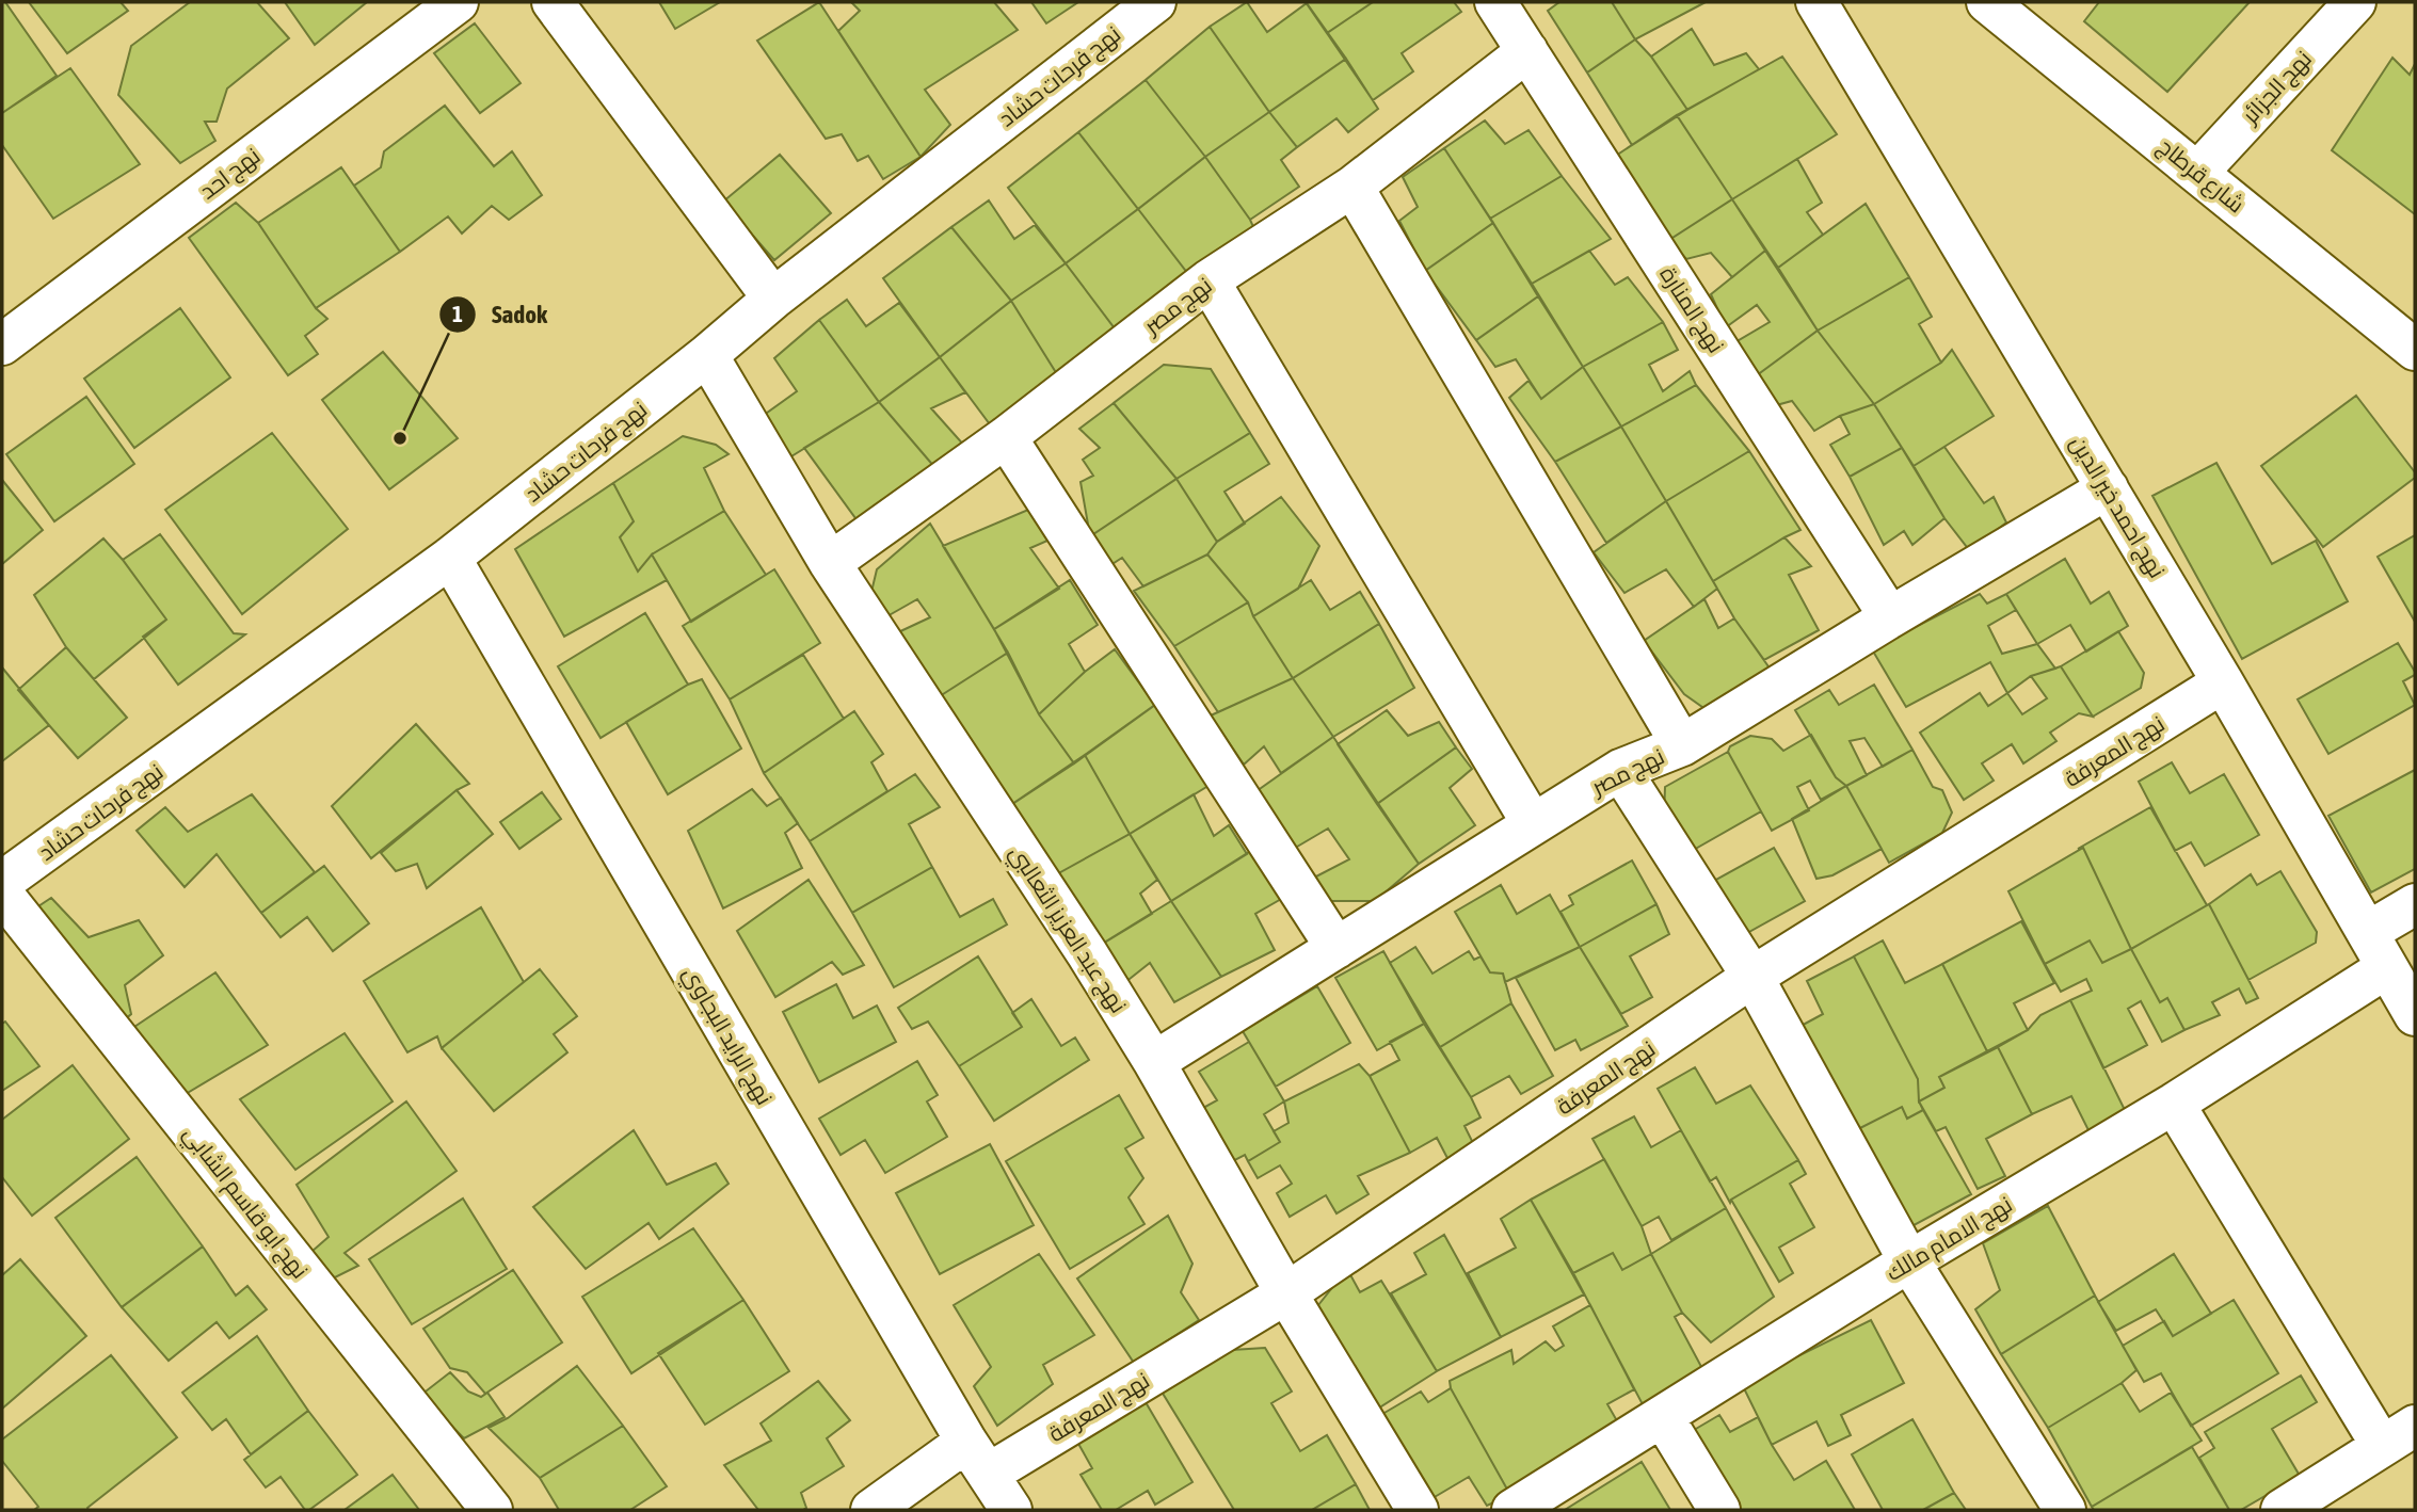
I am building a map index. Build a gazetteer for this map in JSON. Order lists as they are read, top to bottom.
{
  "streets": {
    "street": [
      "نهج فرحات حشاد",
      "نهج الجزائر",
      "نهج احد",
      "شارع قرطاج",
      "نهج مصر",
      "نهج المنارة",
      "نهج احمد خير الدين",
      "نهج المعرفة",
      "نهج عبد العزيز الثعالبي",
      "نهج الرايد البجاوي",
      "نهج ابو قاسم الشابي",
      "نهج الامام مالك"
    ]
  },
  "crossings": [
    ["نهج فرحات حشاد", "نهج عبد العزيز الثعالبي"],
    ["نهج فرحات حشاد", "نهج الرايد البجاوي"],
    ["نهج الجزائر", "شارع قرطاج"],
    ["نهج مصر", "نهج المنارة"],
    ["نهج مصر", "نهج احمد خير الدين"],
    ["نهج مصر", "نهج عبد العزيز الثعالبي"],
    ["نهج احمد خير الدين", "نهج المعرفة"],
    ["نهج احمد خير الدين", "نهج الامام مالك"],
    ["نهج المعرفة", "نهج عبد العزيز الثعالبي"],
    ["نهج المعرفة", "نهج الرايد البجاوي"]
  ],
  "places": ["Sadok"]
}
